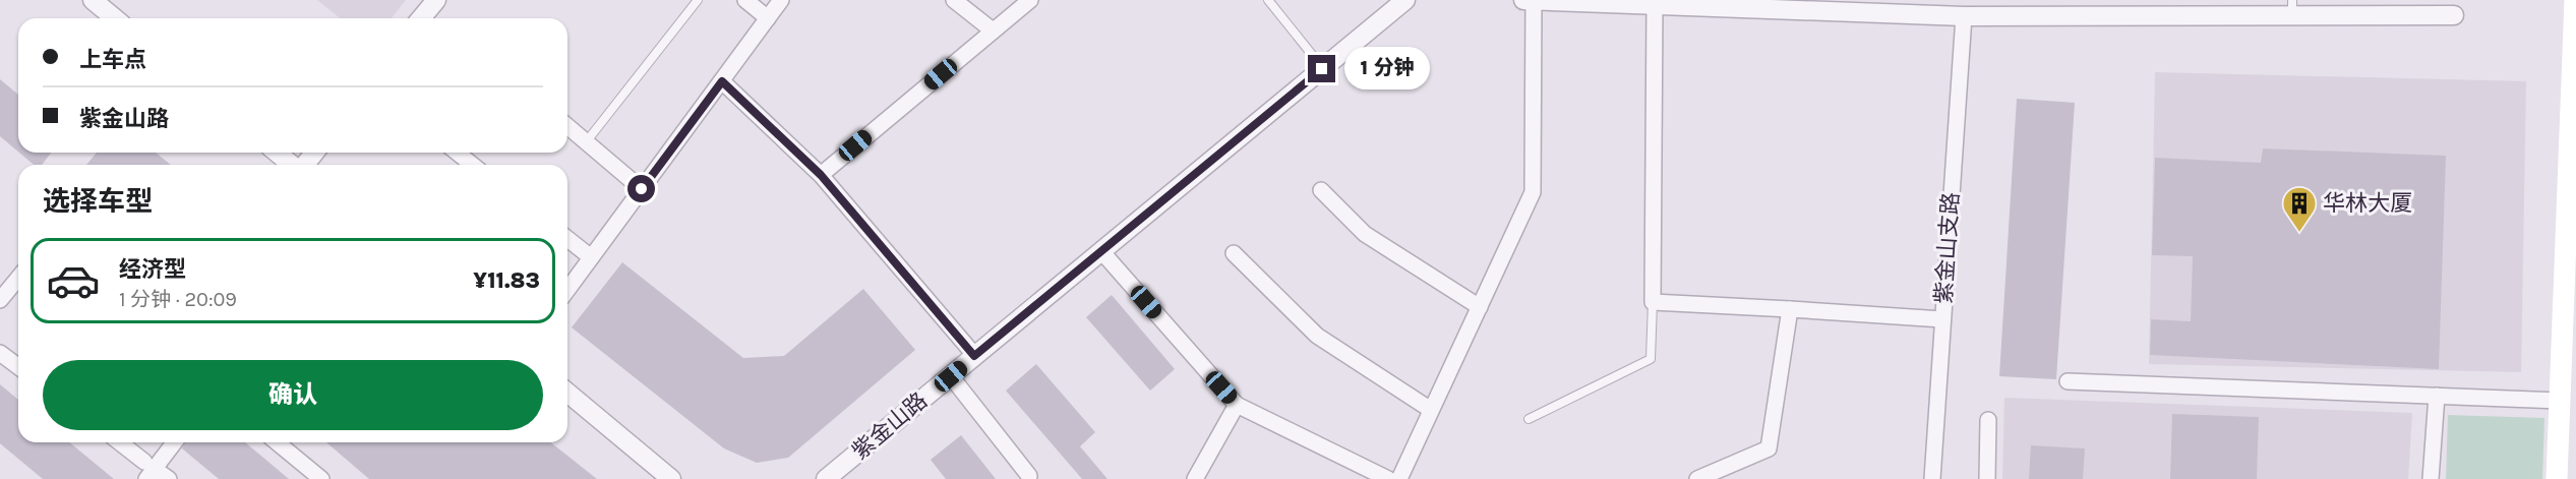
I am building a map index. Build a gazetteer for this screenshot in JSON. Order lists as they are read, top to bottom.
{
  "streets": {
    "street": ["紫金山支路", "紫金山路"]
  },
  "places": {
    "building": ["华林大厦"]
  },
  "page": {
    "banner": ["上车点", "紫金山路"],
    "bubble": "1 分钟",
    "heading": "选择车型",
    "list": [
      {
        "name": "经济型",
        "note": "1 分钟 · 20:09",
        "value": "¥11.83"
      }
    ],
    "buttons": "确认"
  }
}
